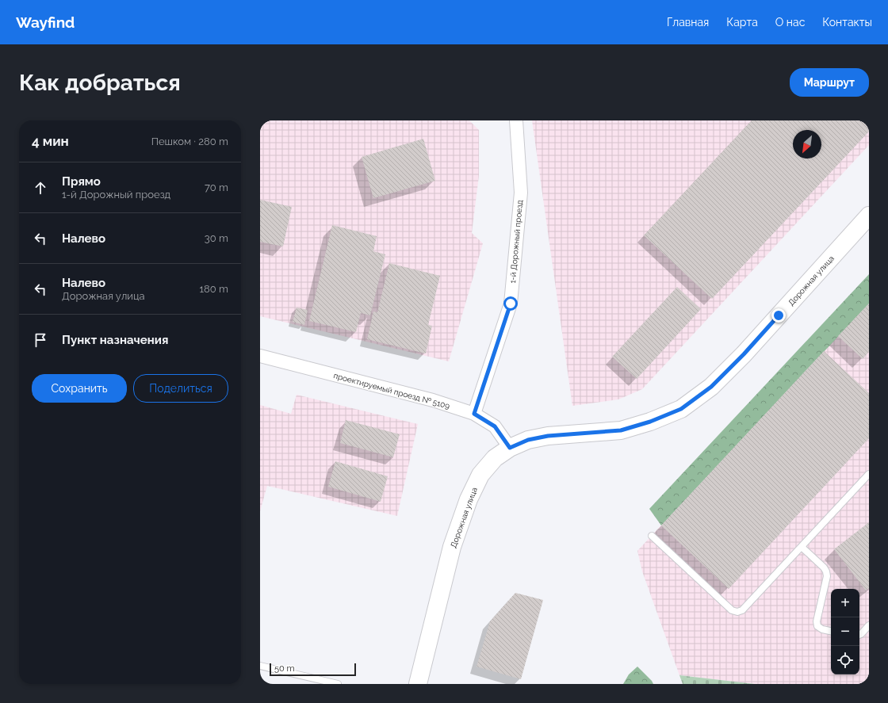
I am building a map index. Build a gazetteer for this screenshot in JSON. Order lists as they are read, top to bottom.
{
  "streets": {
    "main road": ["Дорожная улица"],
    "street": ["1-й Дорожный проезд", "проектируемый проезд № 5109"]
  },
  "crossings": [
    ["1-й Дорожный проезд", "проектируемый проезд № 5109"],
    ["Дорожная улица", "проектируемый проезд № 5109"]
  ],
  "scale_bar": "50 m",
  "north": "bottom left",
  "page": {
    "header": "Wayfind",
    "nav": [
      "Главная",
      "Карта",
      "О нас",
      "Контакты"
    ],
    "buttons": [
      "Маршрут",
      ["Сохранить", "Поделиться"]
    ],
    "title": "Как добраться",
    "heading": ["4 мин", "Пешком · 280 m"],
    "list": [
      ["Прямо", "1-й Дорожный проезд", "70 m"],
      ["Налево", "30 m"],
      ["Налево", "Дорожная улица", "180 m"],
      "Пункт назначения"
    ],
    "map_buttons": ["+", "−"],
    "scale": "50 m"
  }
}
